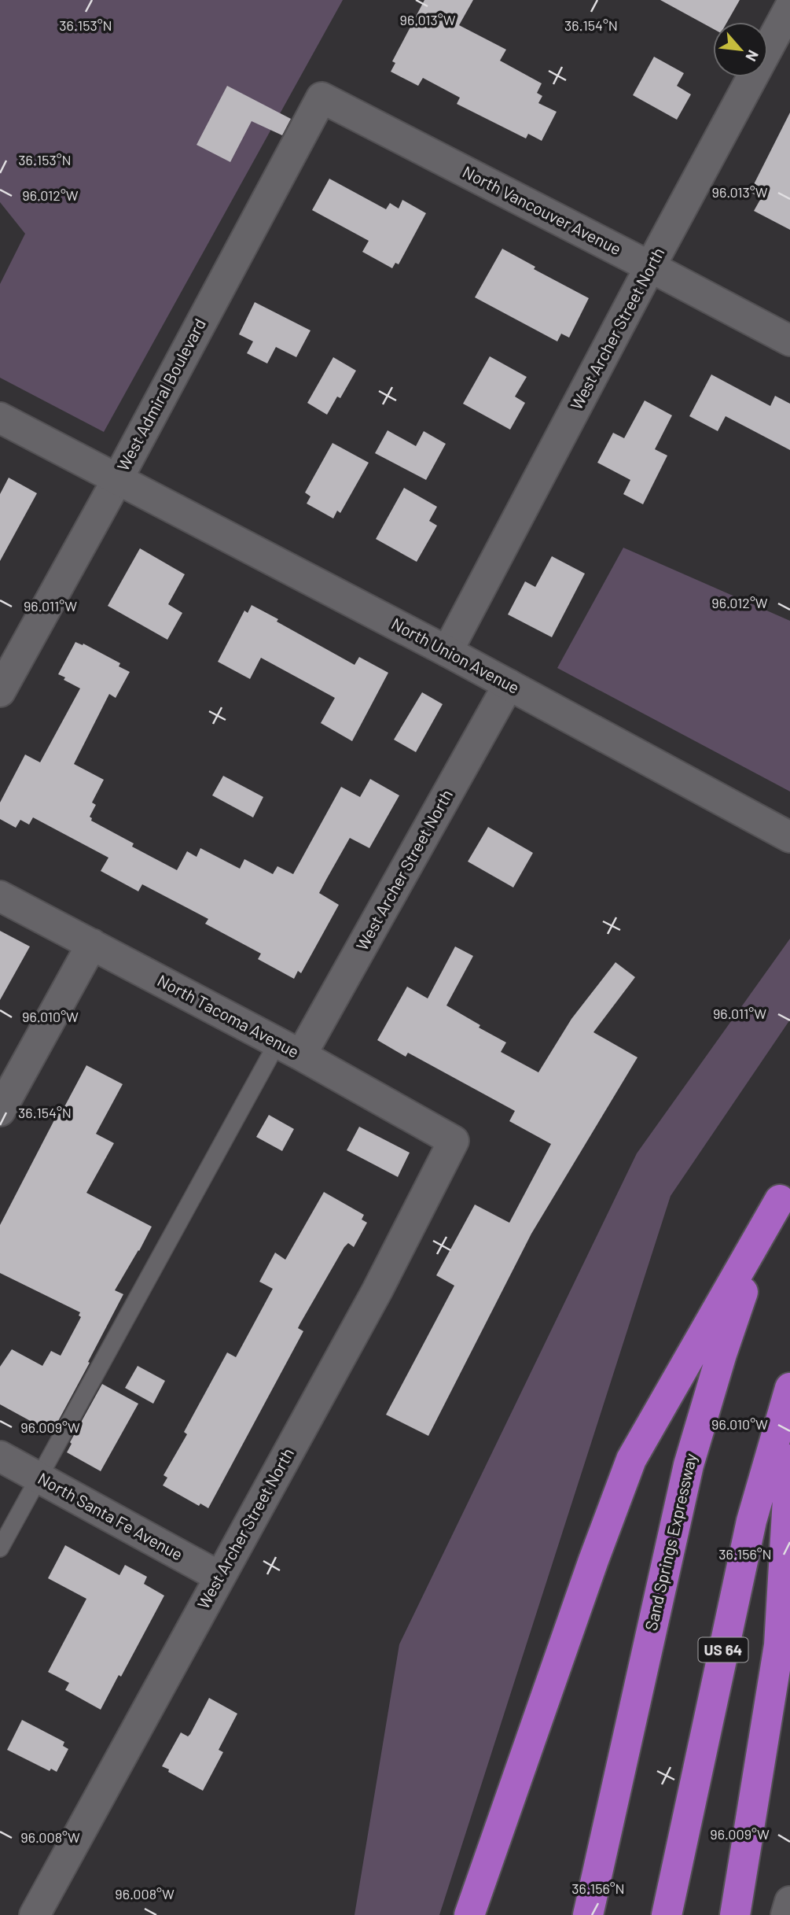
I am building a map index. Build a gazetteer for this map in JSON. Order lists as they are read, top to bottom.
{
  "streets": {
    "highway": ["Sand Springs Expressway", "US 64"],
    "street": [
      "North Vancouver Avenue",
      "West Archer Street North",
      "West Admiral Boulevard",
      "North Union Avenue",
      "North Tacoma Avenue",
      "North Santa Fe Avenue"
    ]
  },
  "crossings": [
    ["North Vancouver Avenue", "West Archer Street North"],
    ["North Vancouver Avenue", "West Admiral Boulevard"],
    ["West Archer Street North", "North Union Avenue"],
    ["West Archer Street North", "North Tacoma Avenue"],
    ["West Archer Street North", "North Santa Fe Avenue"],
    ["West Admiral Boulevard", "North Union Avenue"]
  ],
  "north": "bottom right",
  "coordinates": [
    "96.013°W",
    "36.153°N",
    "36.154°N",
    "96.012°W",
    "96.011°W",
    "96.010°W",
    "96.009°W",
    "36.156°N",
    "96.008°W"
  ]
}
